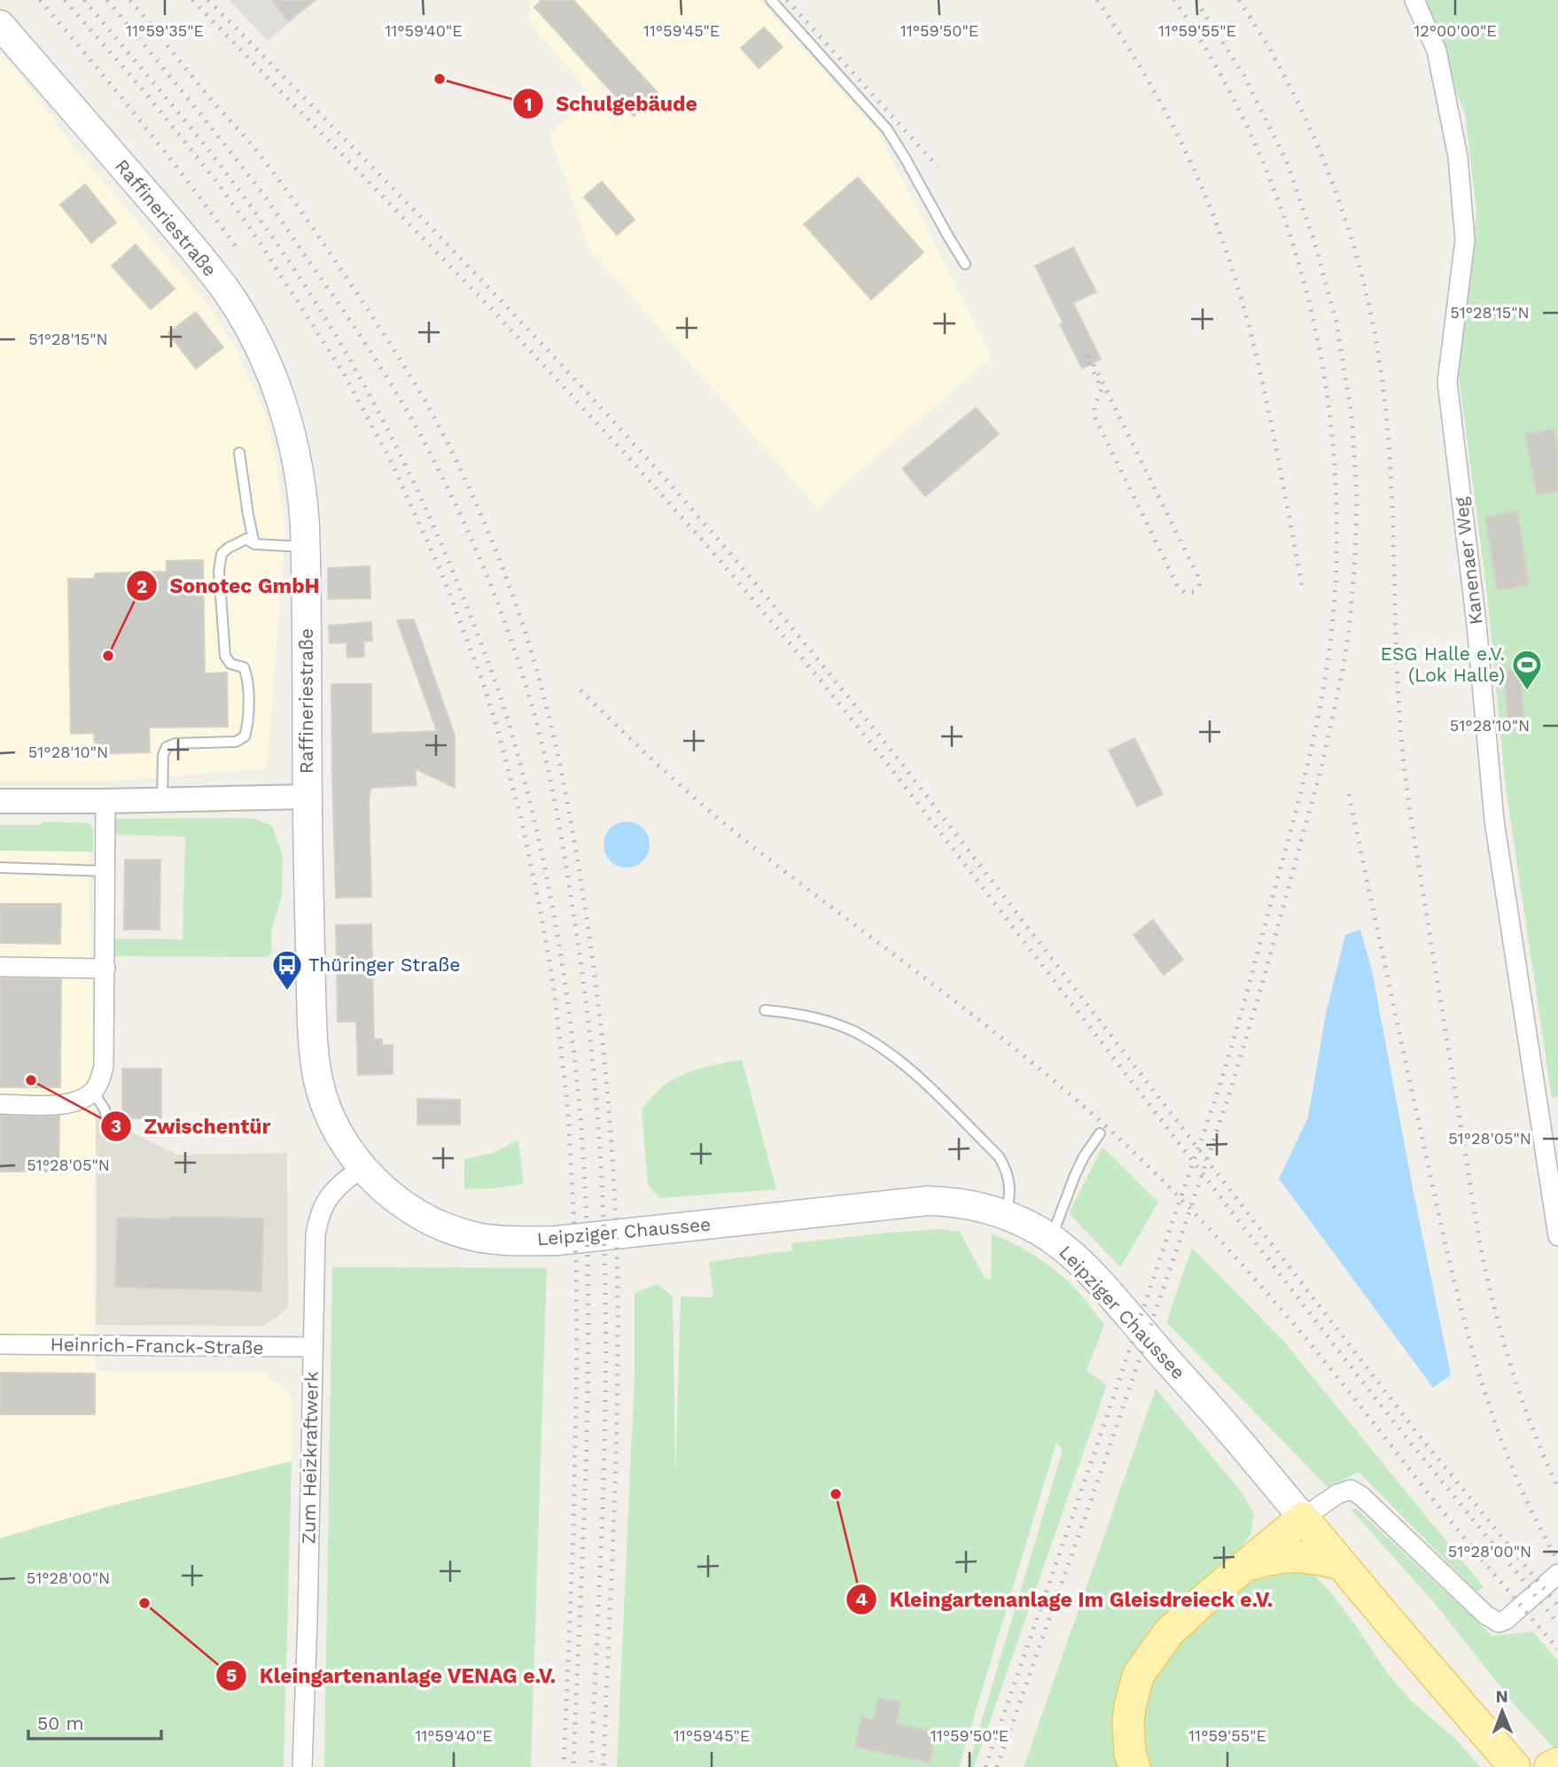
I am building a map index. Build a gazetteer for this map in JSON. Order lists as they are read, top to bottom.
{
  "streets": {
    "main road": ["Raffineriestraße", "Leipziger Chaussee"],
    "street": ["Kanenaer Weg", "Heinrich-Franck-Straße", "Zum Heizkraftwerk"]
  },
  "crossings": [
    ["Raffineriestraße", "Leipziger Chaussee"],
    ["Raffineriestraße", "Zum Heizkraftwerk"],
    ["Leipziger Chaussee", "Zum Heizkraftwerk"],
    ["Heinrich-Franck-Straße", "Zum Heizkraftwerk"]
  ],
  "places": {
    "other": [
      "Schulgebäude",
      "Sonotec GmbH",
      "Zwischentür",
      "Kleingartenanlage Im Gleisdreieck e.V.",
      "Kleingartenanlage VENAG e.V."
    ],
    "sports": ["ESG Halle e.V. (Lok Halle)"],
    "bus stop": ["Thüringer Straße"]
  },
  "scale_bar": "50 m",
  "north": "top",
  "coordinates": [
    "11°59'35\"E",
    "11°59'40\"E",
    "11°59'45\"E",
    "11°59'50\"E",
    "11°59'55\"E",
    "12°00'00\"E",
    "51°28'15\"N",
    "51°28'10\"N",
    "51°28'05\"N",
    "51°28'00\"N"
  ]
}
